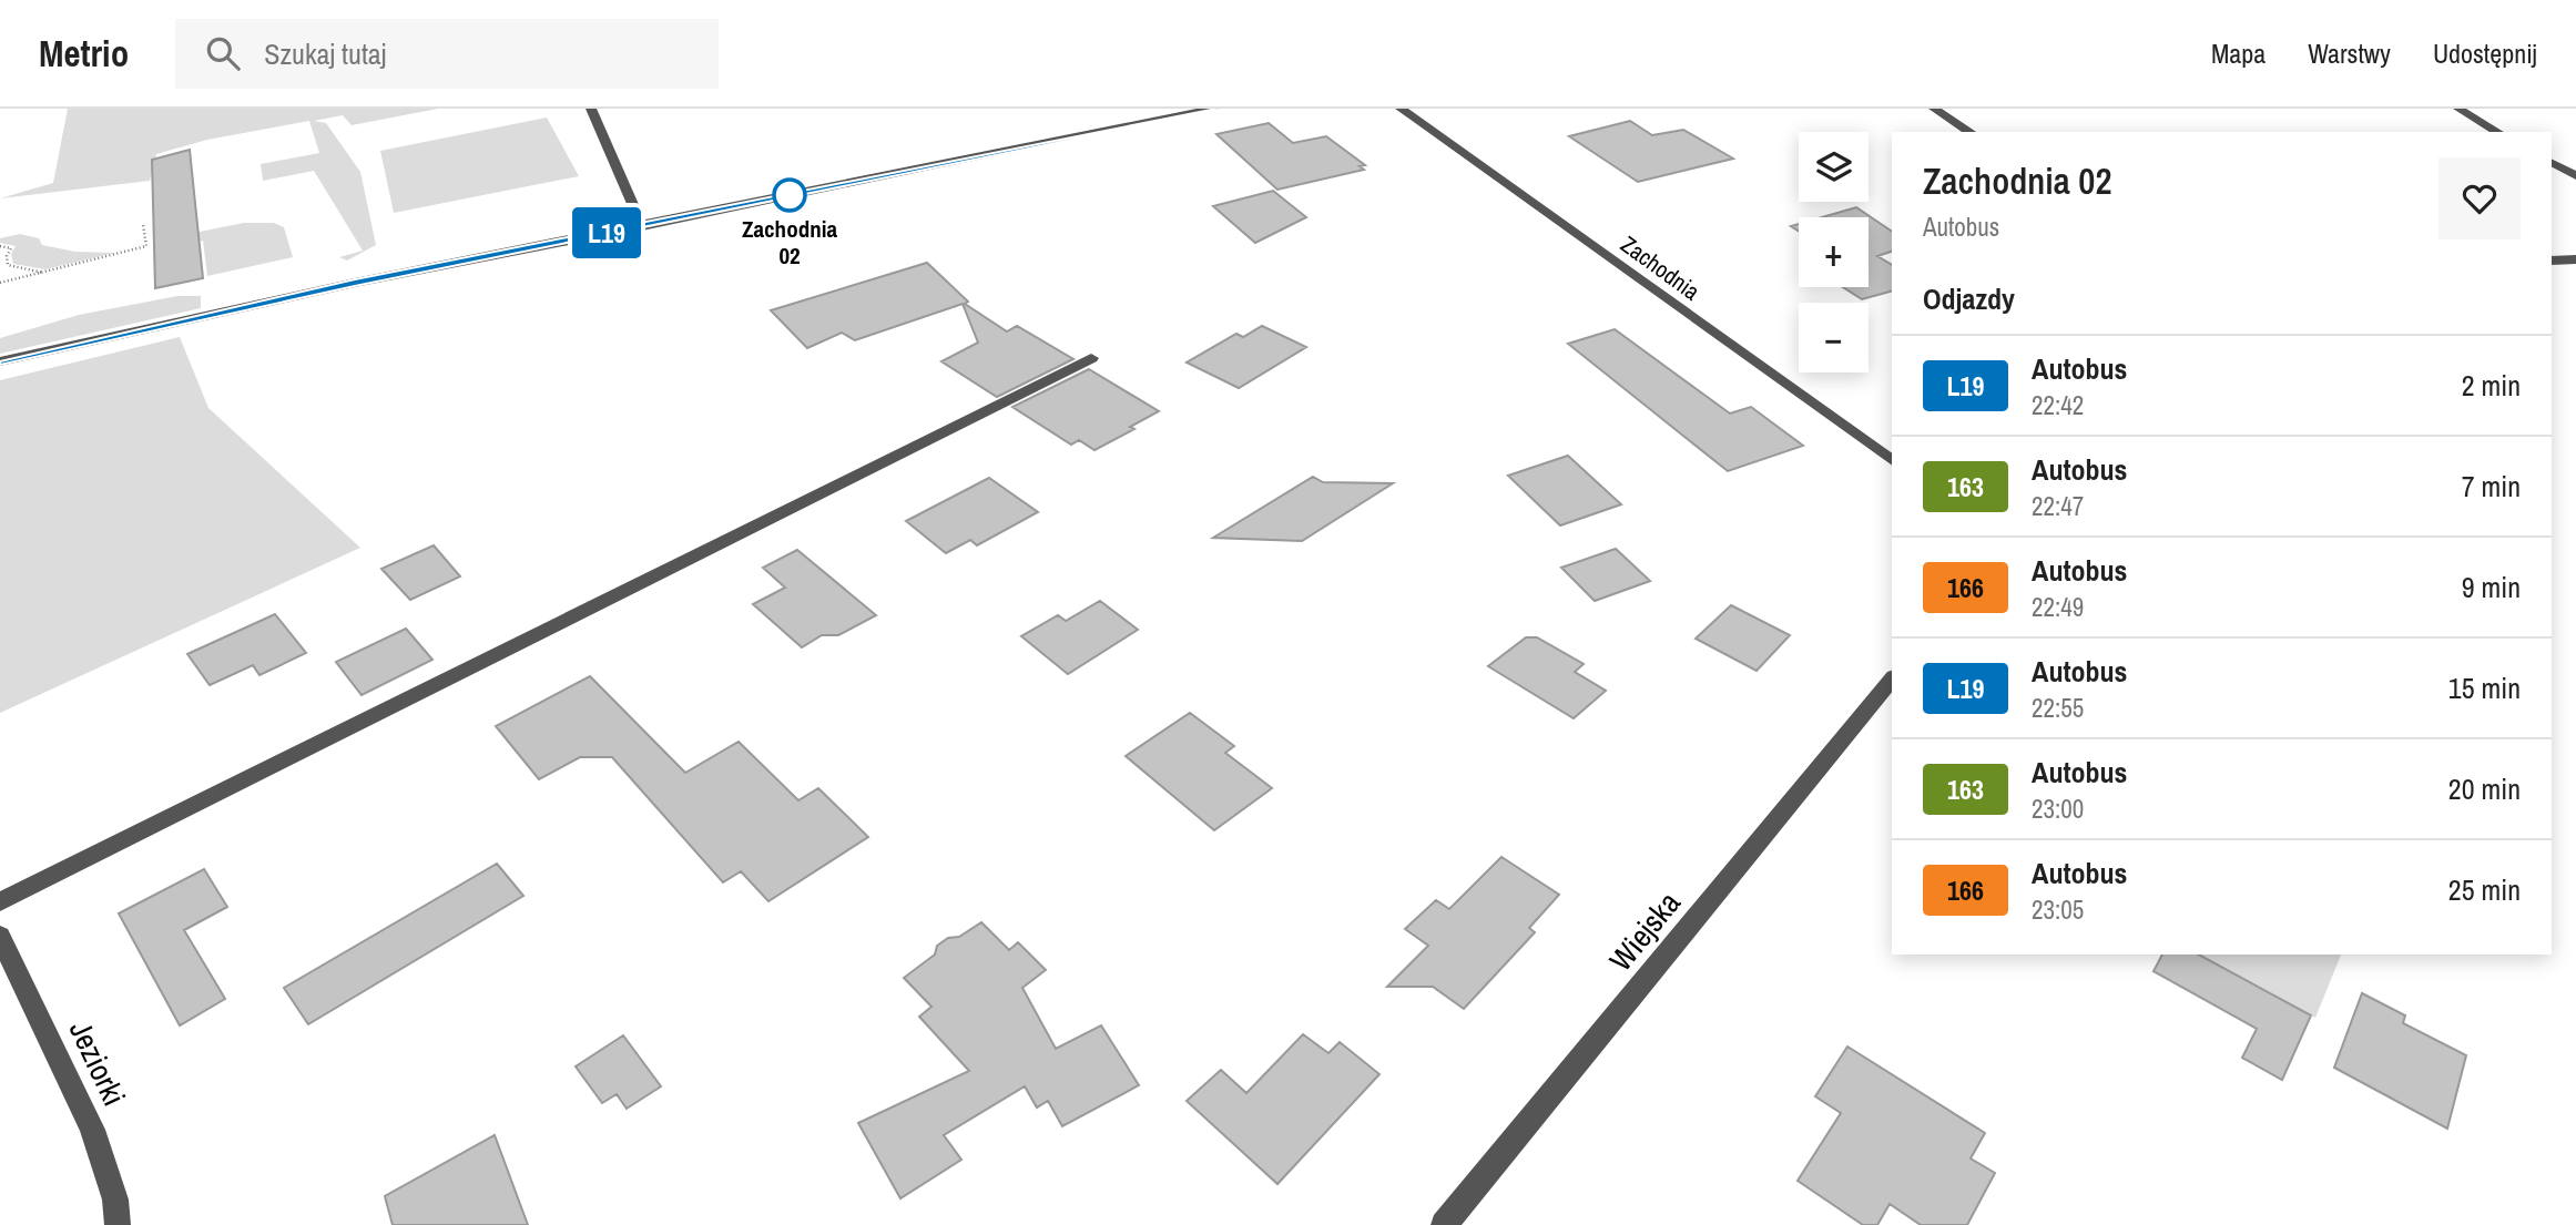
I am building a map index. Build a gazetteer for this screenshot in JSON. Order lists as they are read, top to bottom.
{
  "streets": {
    "street": ["Zachodnia", "Wiejska", "Jeziorki"]
  },
  "places": ["Zachodnia 02"],
  "lines": ["bus line L19"],
  "page": {
    "header": "Metrio",
    "search": "Szukaj tutaj",
    "nav": ["Mapa", "Warstwy", "Udostępnij"],
    "on_map": "L19",
    "map_buttons": ["+", "−"],
    "heading": [
      ["Zachodnia 02", "Autobus"],
      "Odjazdy"
    ],
    "list": [
      {
        "mark": "L19",
        "name": "Autobus",
        "note": "22:42",
        "value": "2 min"
      },
      {
        "mark": "163",
        "name": "Autobus",
        "note": "22:47",
        "value": "7 min"
      },
      {
        "mark": "166",
        "name": "Autobus",
        "note": "22:49",
        "value": "9 min"
      },
      {
        "mark": "L19",
        "name": "Autobus",
        "note": "22:55",
        "value": "15 min"
      },
      {
        "mark": "163",
        "name": "Autobus",
        "note": "23:00",
        "value": "20 min"
      },
      {
        "mark": "166",
        "name": "Autobus",
        "note": "23:05",
        "value": "25 min"
      }
    ]
  }
}
